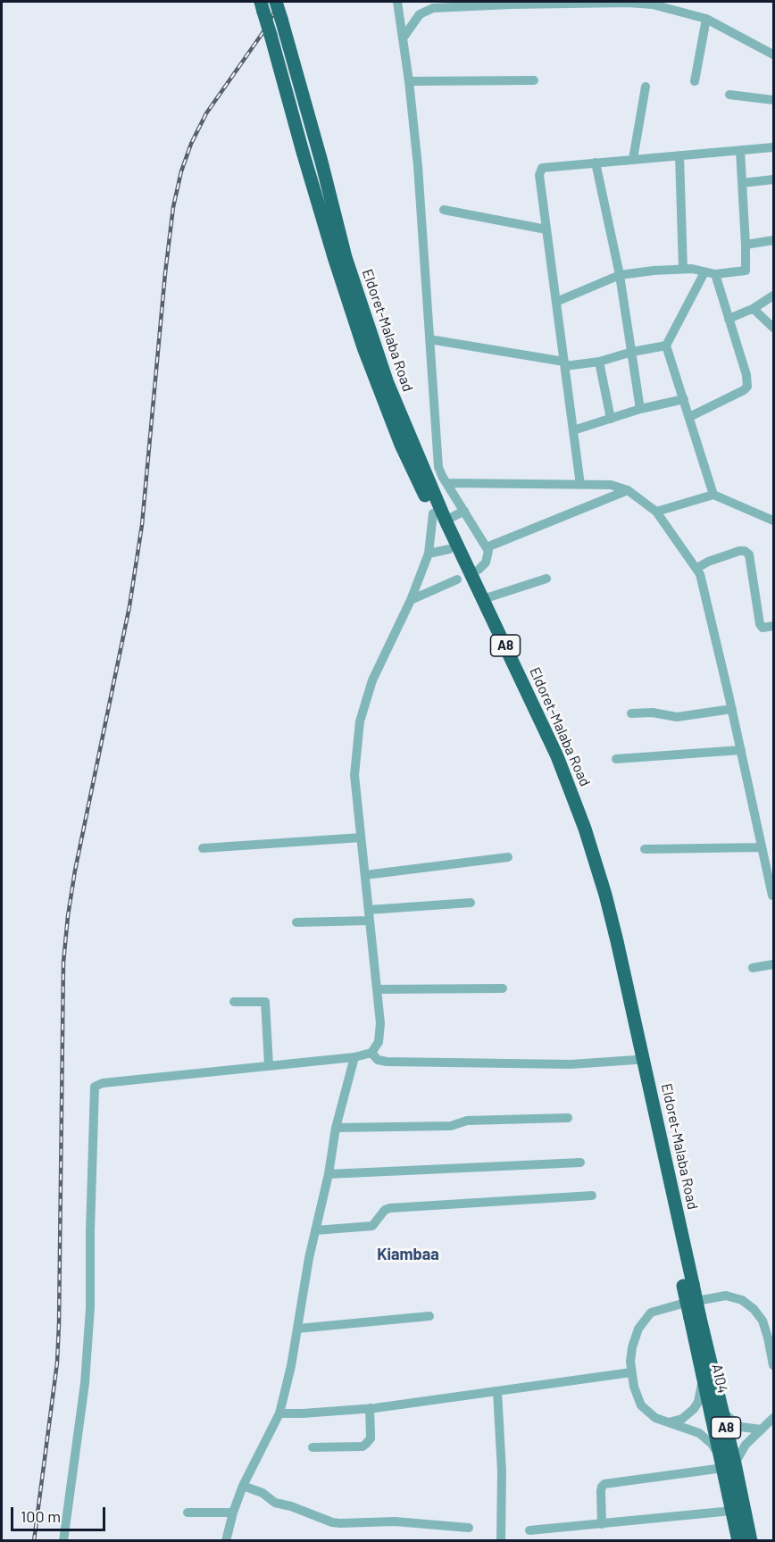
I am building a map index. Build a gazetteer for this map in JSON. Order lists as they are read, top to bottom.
{
  "streets": {
    "highway": ["Eldoret-Malaba Road", "A8", "A104"]
  },
  "crossings": [
    ["Eldoret-Malaba Road", "A8"],
    ["A8", "A104"]
  ],
  "districts": ["Kiambaa"],
  "scale_bar": "100 m"
}
